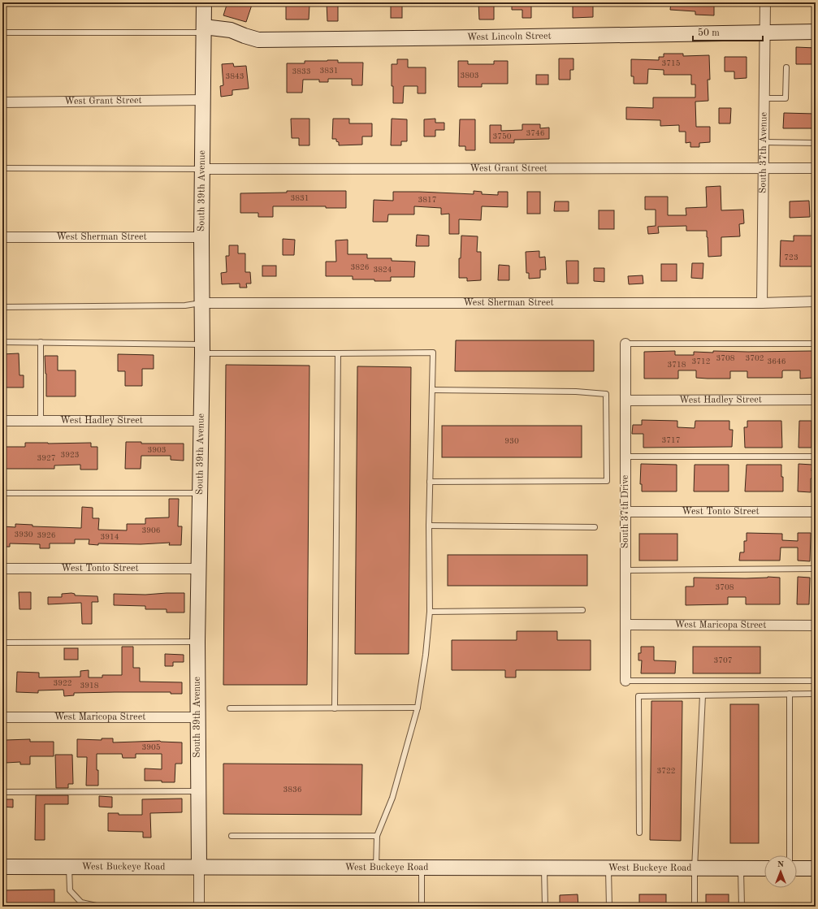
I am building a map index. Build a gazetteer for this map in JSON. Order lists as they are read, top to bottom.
{
  "streets": {
    "street": [
      "West Lincoln Street",
      "West Grant Street",
      "South 37th Avenue",
      "South 39th Avenue",
      "West Sherman Street",
      "West Hadley Street",
      "South 37th Drive",
      "West Tonto Street",
      "West Maricopa Street",
      "West Buckeye Road"
    ]
  },
  "crossings": [
    ["West Lincoln Street", "South 37th Avenue"],
    ["West Lincoln Street", "South 39th Avenue"],
    ["West Grant Street", "South 37th Avenue"],
    ["West Grant Street", "South 39th Avenue"],
    ["South 37th Avenue", "West Sherman Street"],
    ["South 39th Avenue", "West Sherman Street"],
    ["South 39th Avenue", "West Hadley Street"],
    ["South 39th Avenue", "West Tonto Street"],
    ["South 39th Avenue", "West Maricopa Street"],
    ["South 39th Avenue", "West Buckeye Road"],
    ["West Hadley Street", "South 37th Drive"],
    ["South 37th Drive", "West Tonto Street"],
    ["South 37th Drive", "West Maricopa Street"]
  ],
  "house_numbers": [
    "3715",
    "3831",
    "3833",
    "3803",
    "3843",
    "3746",
    "3750",
    "3831",
    "3817",
    "723",
    "3826",
    "3824",
    "3708",
    "3702",
    "3712",
    "3646",
    "3718",
    "3717",
    "930",
    "3903",
    "3923",
    "3927",
    "3906",
    "3930",
    "3926",
    "3914",
    "3708",
    "3707",
    "3922",
    "3918",
    "3905",
    "3722",
    "3836"
  ],
  "scale_bar": "50 m",
  "north": "top"
}
